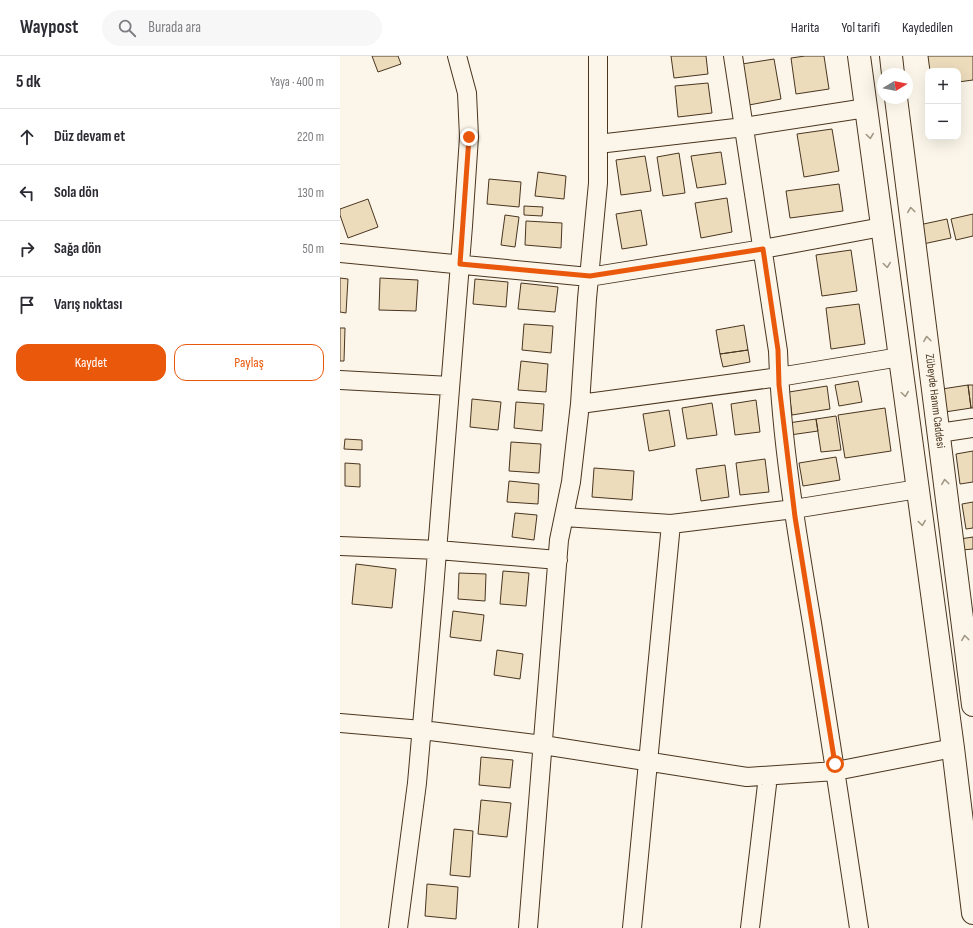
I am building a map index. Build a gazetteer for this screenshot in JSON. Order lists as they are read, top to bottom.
{
  "streets": {
    "main road": ["Zübeyde Hanım Caddesi"]
  },
  "north": "right",
  "page": {
    "header": "Waypost",
    "search": "Burada ara",
    "nav": ["Harita", "Yol tarifi", "Kaydedilen"],
    "heading": ["5 dk", "Yaya · 400 m"],
    "map_buttons": ["+", "−"],
    "list": [
      ["Düz devam et", "220 m"],
      ["Sola dön", "130 m"],
      ["Sağa dön", "50 m"],
      "Varış noktası"
    ],
    "buttons": ["Kaydet", "Paylaş"]
  }
}
